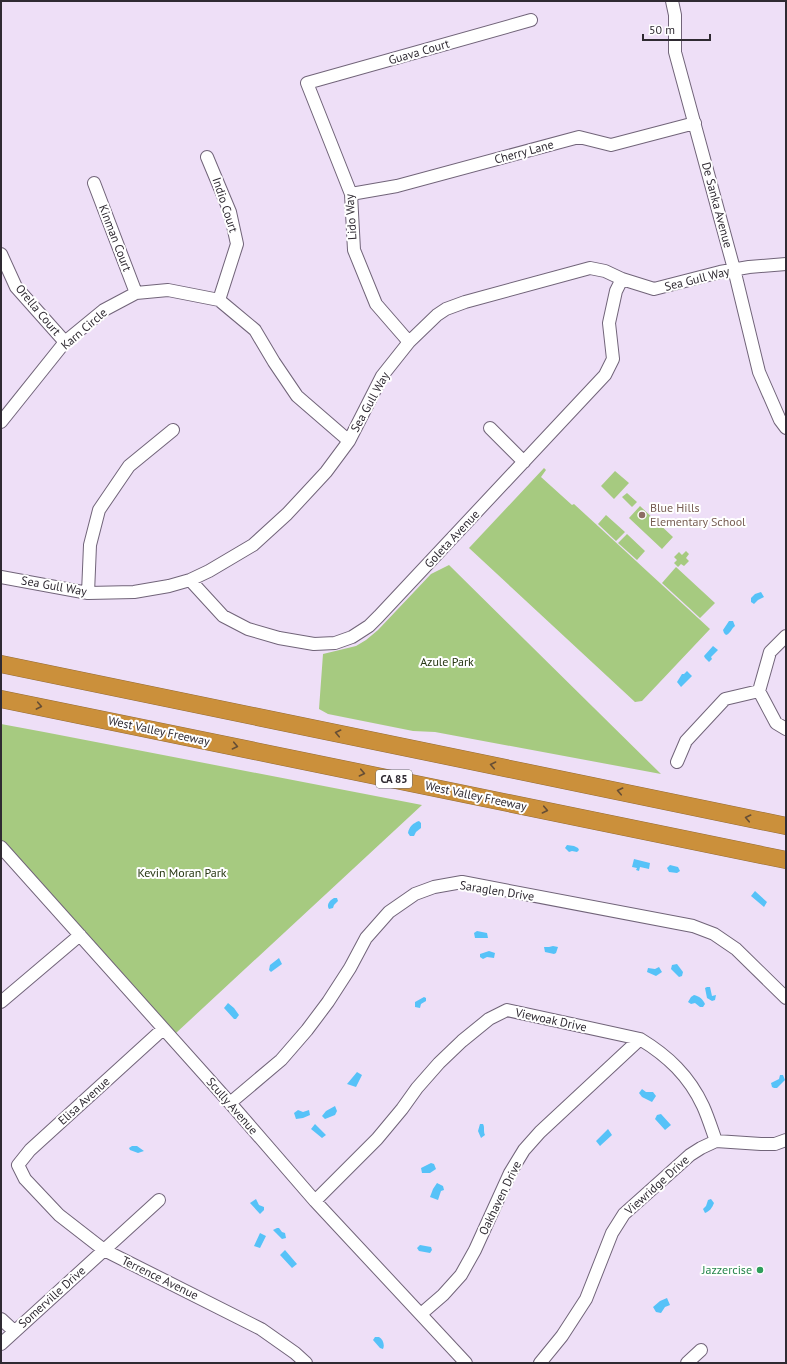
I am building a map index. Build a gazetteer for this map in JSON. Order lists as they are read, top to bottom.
{
  "streets": {
    "highway": ["West Valley Freeway", "CA 85"],
    "street": [
      "Guava Court",
      "Cherry Lane",
      "Indio Court",
      "De Sanka Avenue",
      "Lido Way",
      "Kinman Court",
      "Sea Gull Way",
      "Orella Court",
      "Karn Circle",
      "Goleta Avenue",
      "Saraglen Drive",
      "Viewoak Drive",
      "Elisa Avenue",
      "Scully Avenue",
      "Viewridge Drive",
      "Oakhaven Drive",
      "Terrence Avenue",
      "Somerville Drive"
    ]
  },
  "crossings": [
    ["Guava Court", "Lido Way"],
    ["Cherry Lane", "De Sanka Avenue"],
    ["Cherry Lane", "Lido Way"],
    ["Indio Court", "Karn Circle"],
    ["De Sanka Avenue", "Sea Gull Way"],
    ["Lido Way", "Sea Gull Way"],
    ["Kinman Court", "Karn Circle"],
    ["Sea Gull Way", "Karn Circle"],
    ["Sea Gull Way", "Goleta Avenue"],
    ["Orella Court", "Karn Circle"],
    ["Saraglen Drive", "Scully Avenue"],
    ["Viewoak Drive", "Scully Avenue"],
    ["Viewoak Drive", "Viewridge Drive"],
    ["Viewoak Drive", "Oakhaven Drive"],
    ["Elisa Avenue", "Scully Avenue"],
    ["Elisa Avenue", "Terrence Avenue"],
    ["Scully Avenue", "Oakhaven Drive"],
    ["Terrence Avenue", "Somerville Drive"]
  ],
  "parks": ["Azule Park", "Kevin Moran Park"],
  "places": ["Blue Hills Elementary School", "Jazzercise"],
  "scale_bar": "50 m"
}
